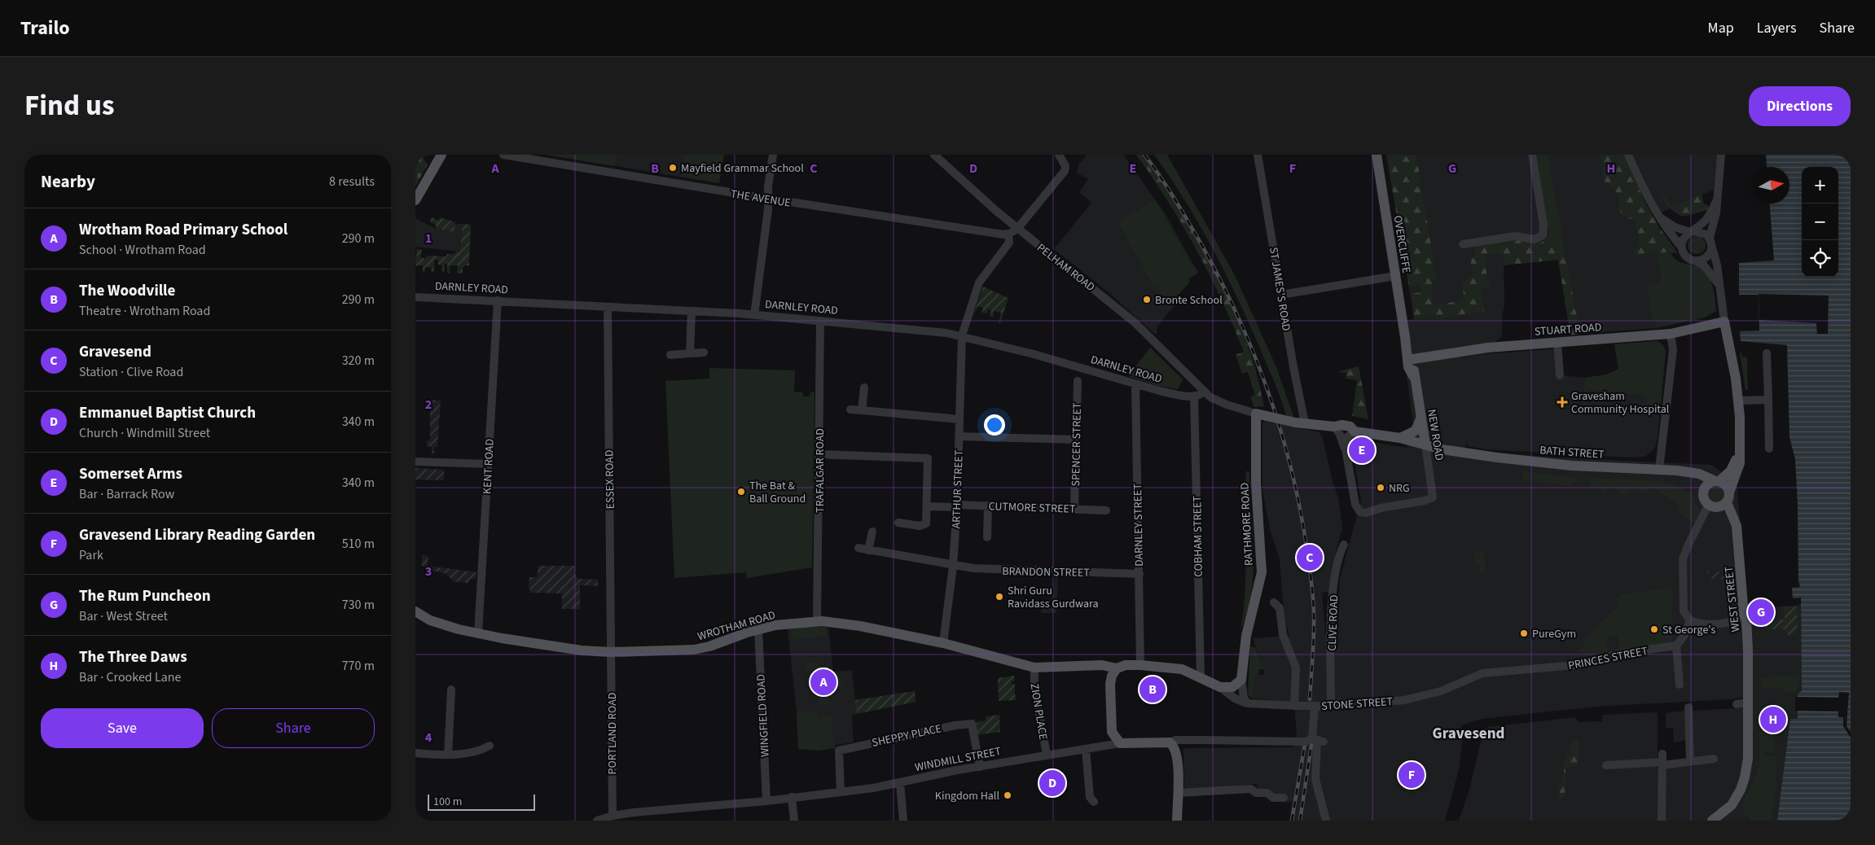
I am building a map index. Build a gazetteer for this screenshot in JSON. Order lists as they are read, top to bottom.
{
  "streets": {
    "main road": [
      "OVERCLIFFE",
      "STUART ROAD",
      "NEW ROAD",
      "BATH STREET",
      "RATHMORE ROAD",
      "WEST STREET",
      "WROTHAM ROAD",
      "WINDMILL STREET"
    ],
    "street": [
      "THE AVENUE",
      "PELHAM ROAD",
      "DARNLEY ROAD",
      "ST JAMES'S ROAD",
      "SPENCER STREET",
      "KENT ROAD",
      "TRAFALGAR ROAD",
      "ESSEX ROAD",
      "ARTHUR STREET",
      "CUTMORE STREET",
      "DARNLEY STREET",
      "COBHAM STREET",
      "BRANDON STREET",
      "CLIVE ROAD",
      "PRINCES STREET",
      "STONE STREET",
      "ZION PLACE",
      "WINGFIELD ROAD",
      "PORTLAND ROAD",
      "SHEPPY PLACE"
    ]
  },
  "crossings": [
    ["THE AVENUE", "ARTHUR STREET"],
    ["OVERCLIFFE", "NEW ROAD"],
    ["DARNLEY ROAD", "KENT ROAD"],
    ["DARNLEY ROAD", "TRAFALGAR ROAD"],
    ["DARNLEY ROAD", "ESSEX ROAD"],
    ["DARNLEY ROAD", "ARTHUR STREET"],
    ["DARNLEY ROAD", "DARNLEY STREET"],
    ["DARNLEY ROAD", "COBHAM STREET"],
    ["STUART ROAD", "NEW ROAD"],
    ["NEW ROAD", "BATH STREET"],
    ["SPENCER STREET", "CUTMORE STREET"],
    ["BATH STREET", "WEST STREET"],
    ["KENT ROAD", "WROTHAM ROAD"],
    ["TRAFALGAR ROAD", "WROTHAM ROAD"],
    ["ESSEX ROAD", "WROTHAM ROAD"],
    ["ESSEX ROAD", "PORTLAND ROAD"],
    ["ARTHUR STREET", "CUTMORE STREET"],
    ["ARTHUR STREET", "BRANDON STREET"],
    ["ARTHUR STREET", "WROTHAM ROAD"],
    ["RATHMORE ROAD", "WROTHAM ROAD"],
    ["RATHMORE ROAD", "STONE STREET"],
    ["DARNLEY STREET", "BRANDON STREET"],
    ["DARNLEY STREET", "WROTHAM ROAD"],
    ["COBHAM STREET", "WROTHAM ROAD"],
    ["CLIVE ROAD", "STONE STREET"],
    ["WROTHAM ROAD", "STONE STREET"],
    ["WROTHAM ROAD", "ZION PLACE"],
    ["WROTHAM ROAD", "WINGFIELD ROAD"],
    ["WROTHAM ROAD", "PORTLAND ROAD"],
    ["PRINCES STREET", "STONE STREET"],
    ["ZION PLACE", "WINDMILL STREET"],
    ["WINGFIELD ROAD", "WINDMILL STREET"],
    ["PORTLAND ROAD", "WINDMILL STREET"],
    ["SHEPPY PLACE", "WINDMILL STREET"]
  ],
  "districts": ["Gravesend"],
  "places": {
    "other": [
      "Mayfield Grammar School",
      "Bronte School",
      "NRG",
      "The Bat & Ball Ground",
      "Shri Guru Ravidass Gurdwara",
      "St George's",
      "PureGym",
      "Kingdom Hall"
    ],
    "health": ["Gravesham Community Hospital"]
  },
  "scale_bar": "100 m",
  "north": "right",
  "page": {
    "header": "Trailo",
    "nav": ["Map", "Layers", "Share"],
    "title": "Find us",
    "buttons": [
      "Directions",
      ["Save", "Share"]
    ],
    "heading": ["Nearby", "8 results"],
    "map_buttons": ["+", "−"],
    "list": [
      {
        "mark": "A",
        "name": "Wrotham Road Primary School",
        "note": "School · Wrotham Road",
        "value": "290 m"
      },
      {
        "mark": "B",
        "name": "The Woodville",
        "note": "Theatre · Wrotham Road",
        "value": "290 m"
      },
      {
        "mark": "C",
        "name": "Gravesend",
        "note": "Station · Clive Road",
        "value": "320 m"
      },
      {
        "mark": "D",
        "name": "Emmanuel Baptist Church",
        "note": "Church · Windmill Street",
        "value": "340 m"
      },
      {
        "mark": "E",
        "name": "Somerset Arms",
        "note": "Bar · Barrack Row",
        "value": "340 m"
      },
      {
        "mark": "F",
        "name": "Gravesend Library Reading Garden",
        "note": "Park",
        "value": "510 m"
      },
      {
        "mark": "G",
        "name": "The Rum Puncheon",
        "note": "Bar · West Street",
        "value": "730 m"
      },
      {
        "mark": "H",
        "name": "The Three Daws",
        "note": "Bar · Crooked Lane",
        "value": "770 m"
      }
    ],
    "pins": [
      "E",
      "C",
      "G",
      "A",
      "B",
      "H",
      "F",
      "D"
    ],
    "scale": "100 m"
  },
  "grid": {
    "columns": [
      "A",
      "B",
      "C",
      "D",
      "E",
      "F",
      "G",
      "H"
    ],
    "rows": [
      "1",
      "2",
      "3",
      "4"
    ]
  }
}
